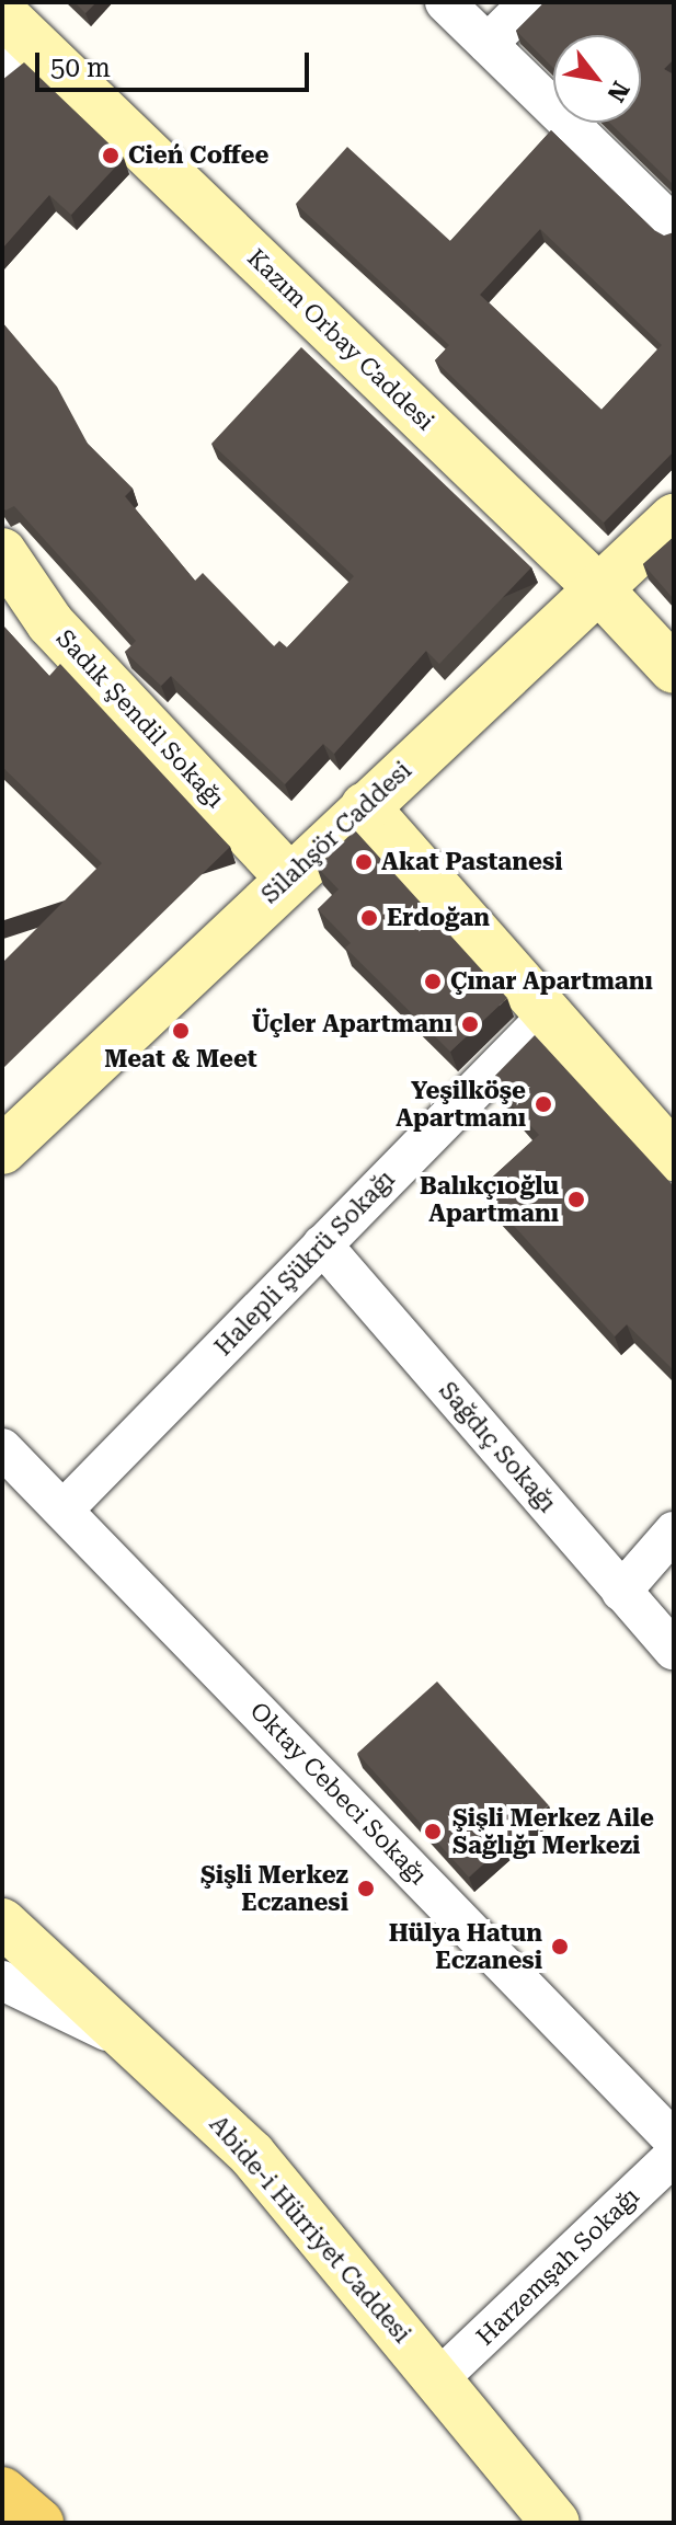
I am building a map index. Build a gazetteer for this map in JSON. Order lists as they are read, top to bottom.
{
  "streets": {
    "street": [
      "Kazım Orbay Caddesi",
      "Sadık Şendil Sokağı",
      "Silahşör Caddesi",
      "Halepli Şükrü Sokağı",
      "Sağdıç Sokağı",
      "Oktay Cebeci Sokağı",
      "Abide-i Hürriyet Caddesi",
      "Harzemşah Sokağı"
    ]
  },
  "crossings": [
    ["Kazım Orbay Caddesi", "Silahşör Caddesi"],
    ["Sadık Şendil Sokağı", "Silahşör Caddesi"],
    ["Halepli Şükrü Sokağı", "Sağdıç Sokağı"],
    ["Halepli Şükrü Sokağı", "Oktay Cebeci Sokağı"],
    ["Abide-i Hürriyet Caddesi", "Harzemşah Sokağı"]
  ],
  "places": [
    "Cień Coffee",
    "Akat Pastanesi",
    "Erdoğan",
    "Çınar Apartmanı",
    "Üçler Apartmanı",
    "Meat & Meet",
    "Yeşilköşe Apartmanı",
    "Balıkçıoğlu Apartmanı",
    "Şişli Merkez Aile Sağlığı Merkezi",
    "Şişli Merkez Eczanesi",
    "Hülya Hatun Eczanesi"
  ],
  "scale_bar": "50 m",
  "north": "bottom right"
}
